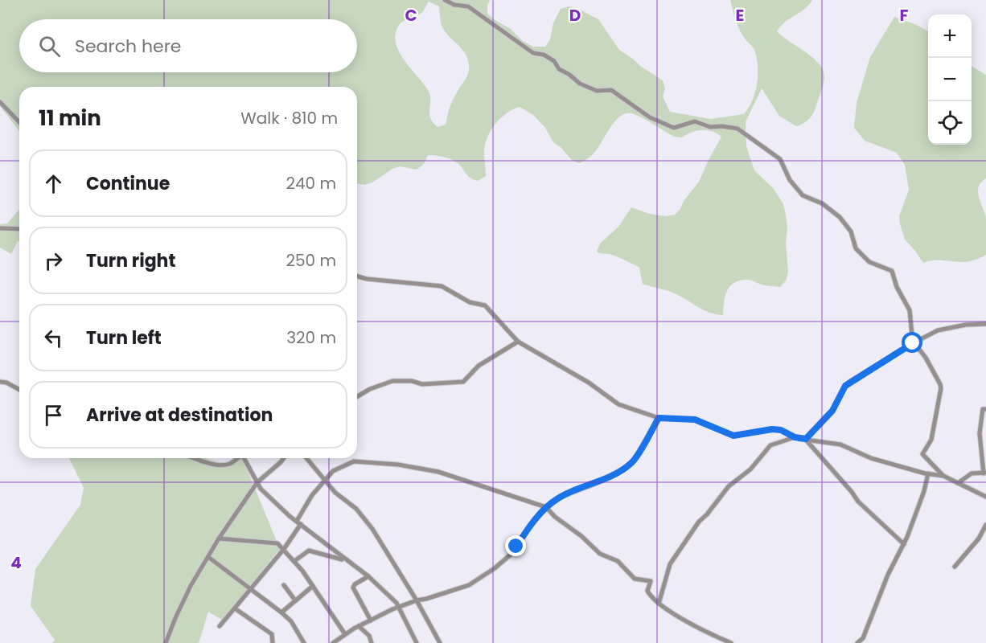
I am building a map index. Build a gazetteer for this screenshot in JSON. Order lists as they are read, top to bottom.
{
  "page": {
    "map_buttons": ["+", "−"],
    "search": "Search here",
    "heading": ["11 min", "Walk · 810 m"],
    "list": [
      ["Continue", "240 m"],
      ["Turn right", "250 m"],
      ["Turn left", "320 m"],
      "Arrive at destination"
    ]
  },
  "grid": {
    "columns": [
      "C",
      "D",
      "E",
      "F"
    ],
    "rows": ["4"]
  }
}
